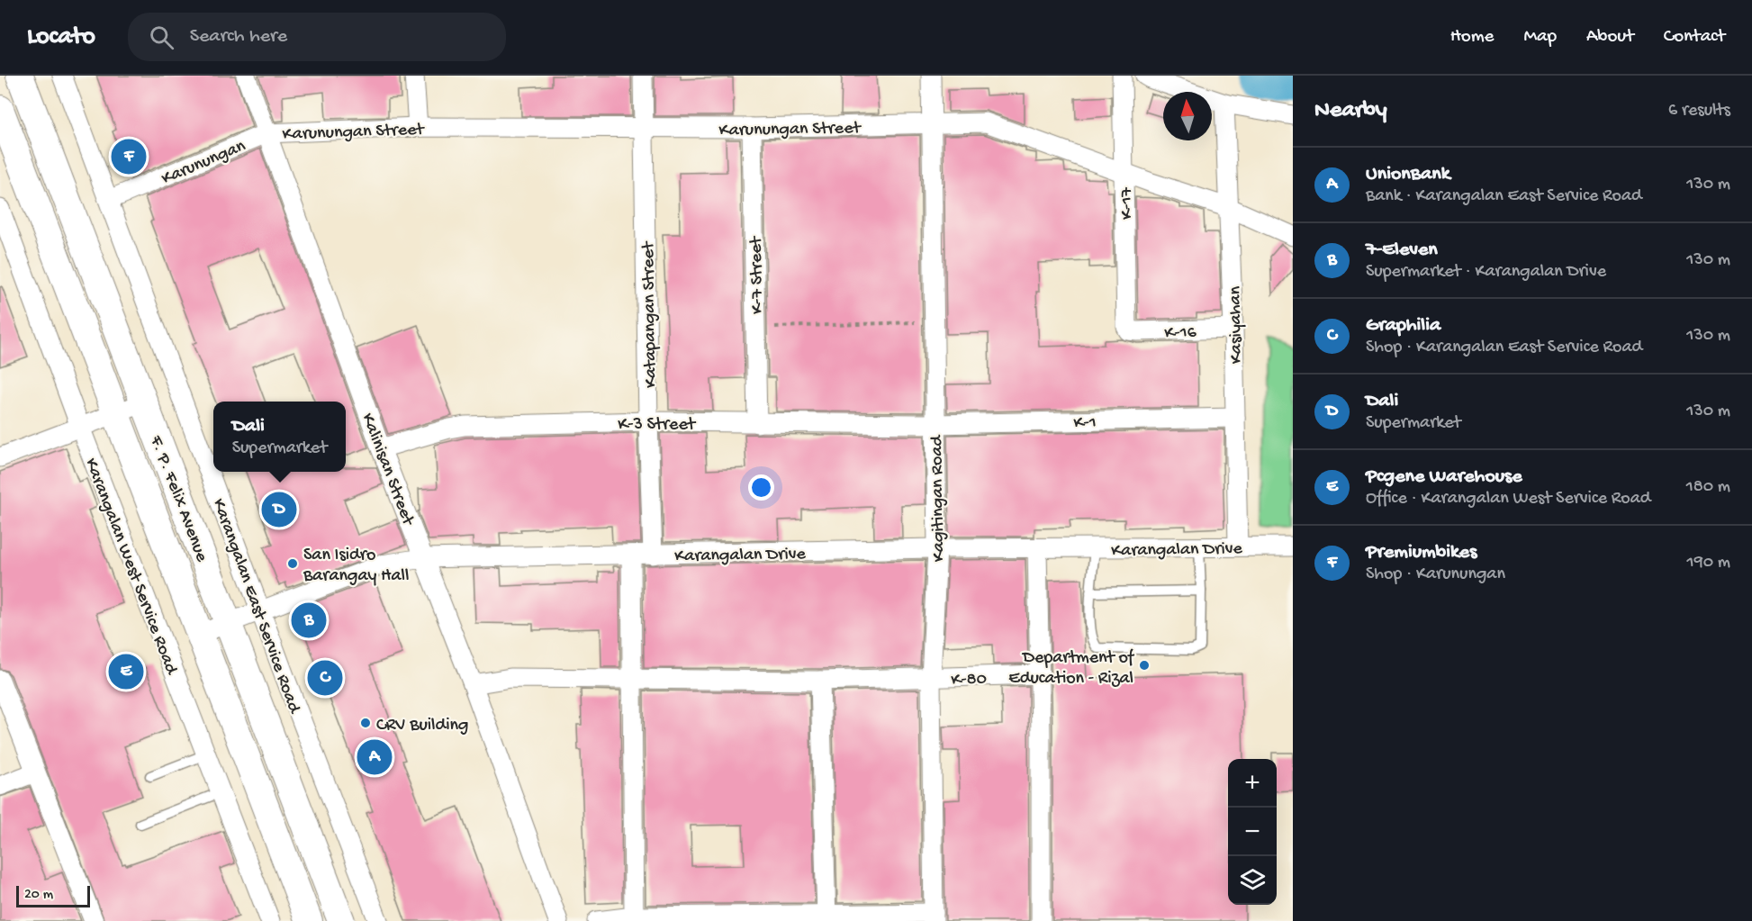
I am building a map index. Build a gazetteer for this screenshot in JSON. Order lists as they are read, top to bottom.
{
  "streets": {
    "main road": ["F. P. Felix Avenue"],
    "street": [
      "Karunungan Street",
      "Karunungan",
      "K-17",
      "K-7 Street",
      "Katapangan Street",
      "Kasiyahan",
      "K-16",
      "K-1",
      "K-3 Street",
      "Kalinisan Street",
      "Kagitingan Road",
      "Karangalan Drive",
      "Karangalan West Service Road",
      "Karangalan East Service Road",
      "K-80"
    ]
  },
  "crossings": [
    ["Karunungan Street", "Karunungan"],
    ["Karunungan Street", "K-17"],
    ["Karunungan Street", "K-7 Street"],
    ["Karunungan Street", "Katapangan Street"],
    ["Karunungan Street", "Kasiyahan"],
    ["Karunungan Street", "Kalinisan Street"],
    ["Karunungan Street", "Kagitingan Road"],
    ["Karunungan", "Kalinisan Street"],
    ["Karunungan", "Karangalan East Service Road"],
    ["K-17", "K-16"],
    ["K-7 Street", "K-3 Street"],
    ["Katapangan Street", "K-3 Street"],
    ["Katapangan Street", "Karangalan Drive"],
    ["Kasiyahan", "K-16"],
    ["Kasiyahan", "K-1"],
    ["Kasiyahan", "Karangalan Drive"],
    ["K-1", "K-3 Street"],
    ["K-1", "Kagitingan Road"],
    ["K-3 Street", "Kalinisan Street"],
    ["K-3 Street", "Kagitingan Road"],
    ["Kalinisan Street", "Karangalan Drive"],
    ["Kalinisan Street", "K-80"],
    ["F. P. Felix Avenue", "Karangalan Drive"],
    ["Kagitingan Road", "Karangalan Drive"],
    ["Kagitingan Road", "K-80"],
    ["Karangalan Drive", "Karangalan East Service Road"]
  ],
  "places": ["San Isidro Barangay Hall", "Department of Education - Rizal", "CRV Building"],
  "scale_bar": "20 m",
  "north": "top",
  "page": {
    "header": "Locato",
    "search": "Search here",
    "nav": [
      "Home",
      "Map",
      "About",
      "Contact"
    ],
    "heading": ["Nearby", "6 results"],
    "pins": [
      "F",
      "D",
      "B",
      "E",
      "C",
      "A"
    ],
    "list": [
      {
        "mark": "A",
        "name": "UnionBank",
        "note": "Bank · Karangalan East Service Road",
        "value": "130 m"
      },
      {
        "mark": "B",
        "name": "7-Eleven",
        "note": "Supermarket · Karangalan Drive",
        "value": "130 m"
      },
      {
        "mark": "C",
        "name": "Graphilia",
        "note": "Shop · Karangalan East Service Road",
        "value": "130 m"
      },
      {
        "mark": "D",
        "name": "Dali",
        "note": "Supermarket",
        "value": "130 m"
      },
      {
        "mark": "E",
        "name": "Pcgene Warehouse",
        "note": "Office · Karangalan West Service Road",
        "value": "180 m"
      },
      {
        "mark": "F",
        "name": "Premiumbikes",
        "note": "Shop · Karunungan",
        "value": "190 m"
      }
    ],
    "popup": ["Dali", "Supermarket"],
    "map_buttons": ["+", "−"],
    "scale": "20 m"
  }
}
